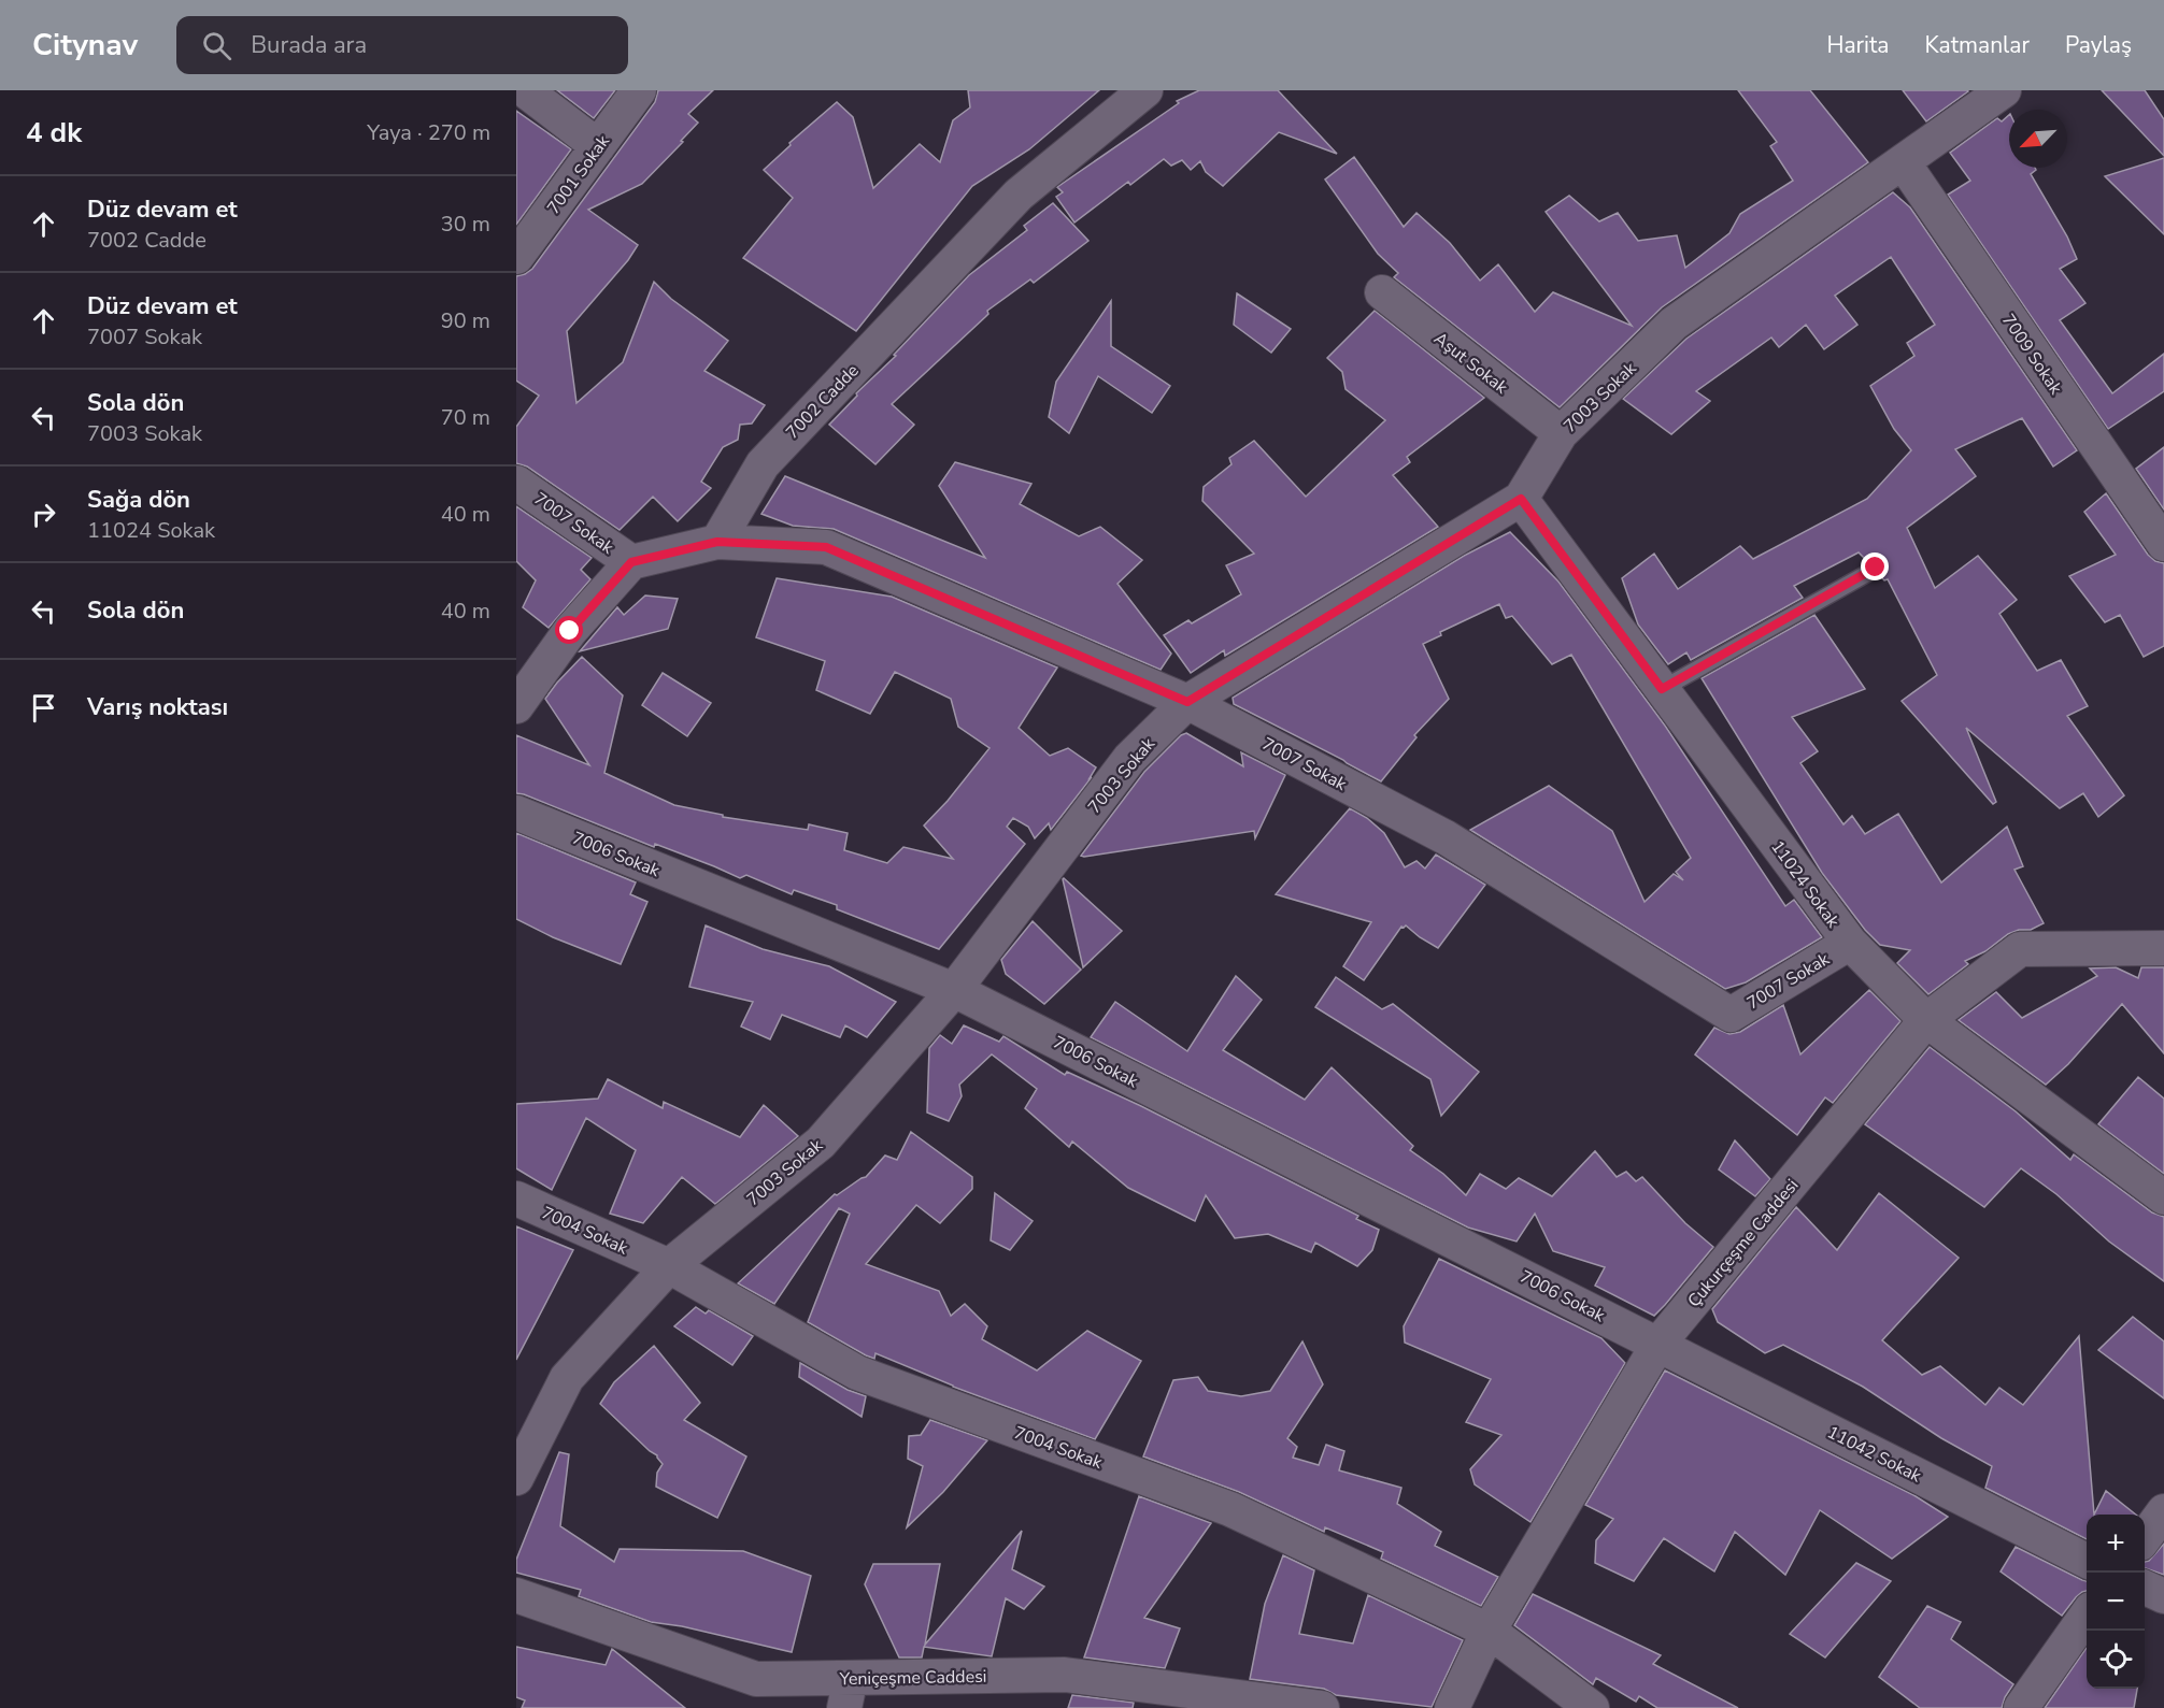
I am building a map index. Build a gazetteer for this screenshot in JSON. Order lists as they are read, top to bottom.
{
  "streets": {
    "street": [
      "7001 Sokak",
      "7009 Sokak",
      "Aşut Sokak",
      "7003 Sokak",
      "7002 Cadde",
      "7007 Sokak",
      "7006 Sokak",
      "11024 Sokak",
      "7004 Sokak",
      "Çukurçeşme Caddesi",
      "11042 Sokak",
      "Yeniçeşme Caddesi"
    ]
  },
  "crossings": [
    ["7009 Sokak", "7003 Sokak"],
    ["Aşut Sokak", "7003 Sokak"],
    ["7003 Sokak", "7007 Sokak"],
    ["7003 Sokak", "7006 Sokak"],
    ["7003 Sokak", "11024 Sokak"],
    ["7003 Sokak", "7004 Sokak"],
    ["7002 Cadde", "7007 Sokak"],
    ["7007 Sokak", "11024 Sokak"],
    ["7006 Sokak", "Çukurçeşme Caddesi"],
    ["7006 Sokak", "11042 Sokak"],
    ["11024 Sokak", "Çukurçeşme Caddesi"],
    ["7004 Sokak", "Çukurçeşme Caddesi"],
    ["Çukurçeşme Caddesi", "11042 Sokak"]
  ],
  "north": "bottom left",
  "page": {
    "header": "Citynav",
    "search": "Burada ara",
    "nav": ["Harita", "Katmanlar", "Paylaş"],
    "heading": ["4 dk", "Yaya · 270 m"],
    "list": [
      ["Düz devam et", "7002 Cadde", "30 m"],
      ["Düz devam et", "7007 Sokak", "90 m"],
      ["Sola dön", "7003 Sokak", "70 m"],
      ["Sağa dön", "11024 Sokak", "40 m"],
      ["Sola dön", "40 m"],
      "Varış noktası"
    ],
    "map_buttons": ["+", "−"]
  }
}
